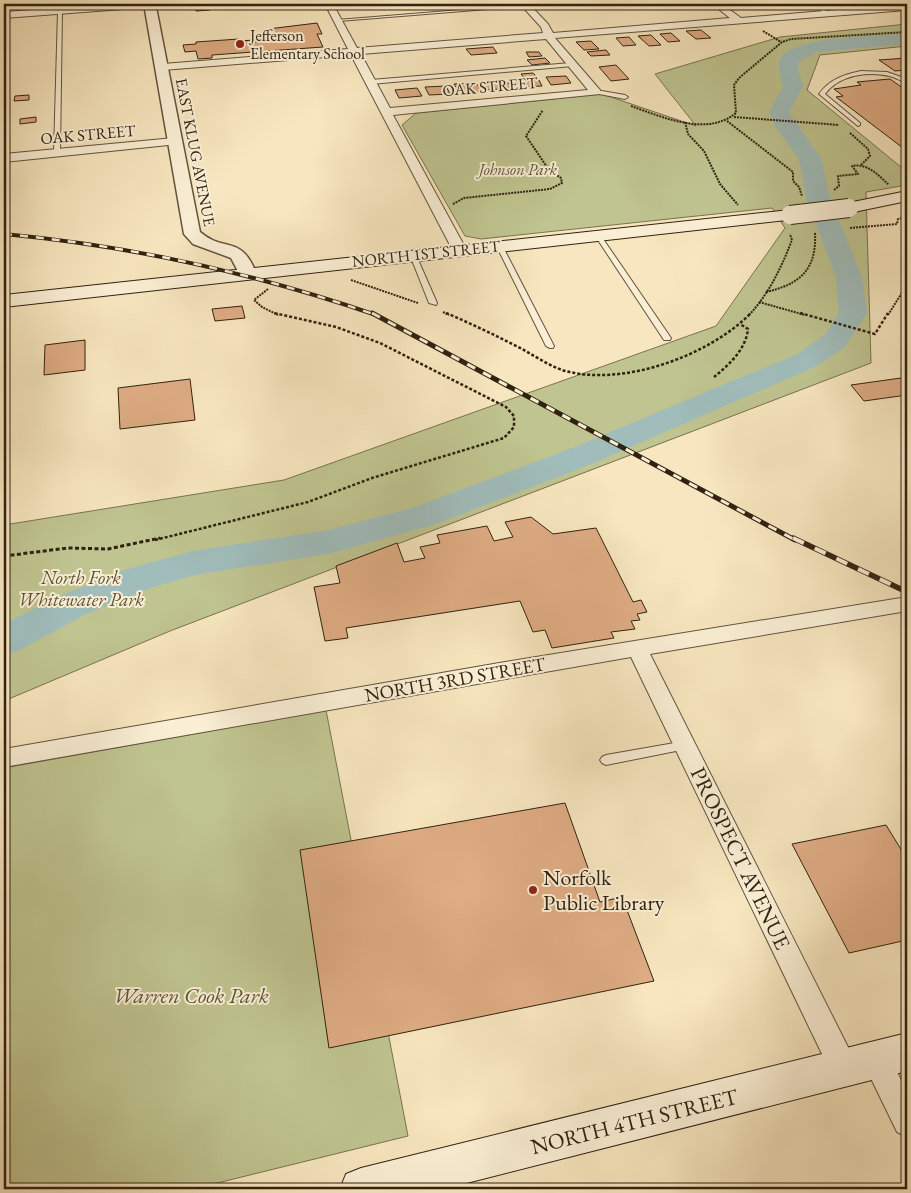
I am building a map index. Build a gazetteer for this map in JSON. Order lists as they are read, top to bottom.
{
  "streets": {
    "main road": ["NORTH 1ST STREET", "NORTH 4TH STREET"],
    "street": [
      "OAK STREET",
      "EAST KLUG AVENUE",
      "NORTH 3RD STREET",
      "PROSPECT AVENUE"
    ]
  },
  "crossings": [
    ["OAK STREET", "EAST KLUG AVENUE"],
    ["EAST KLUG AVENUE", "NORTH 1ST STREET"],
    ["NORTH 3RD STREET", "PROSPECT AVENUE"],
    ["PROSPECT AVENUE", "NORTH 4TH STREET"]
  ],
  "parks": ["Johnson Park", "North Fork Whitewater Park", "Warren Cook Park"],
  "places": ["Jefferson Elementary School", "Norfolk Public Library"]
}
